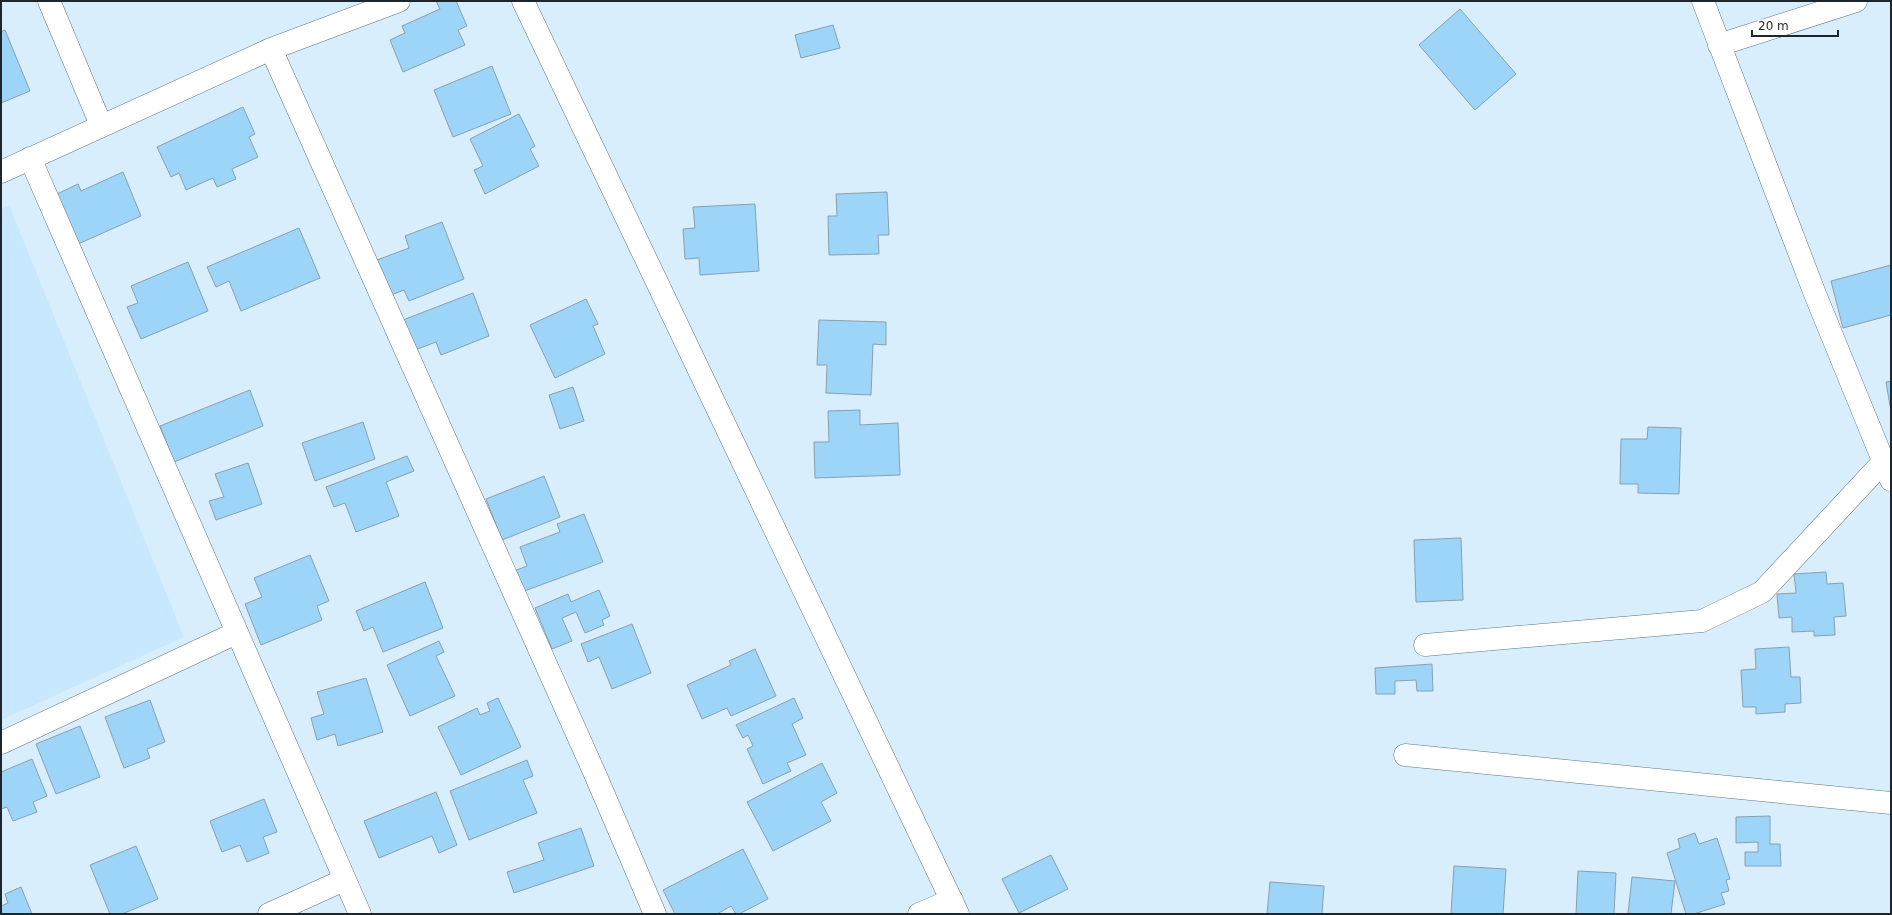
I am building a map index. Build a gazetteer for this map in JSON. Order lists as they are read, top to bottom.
{
  "scale_bar": "20 m"
}
